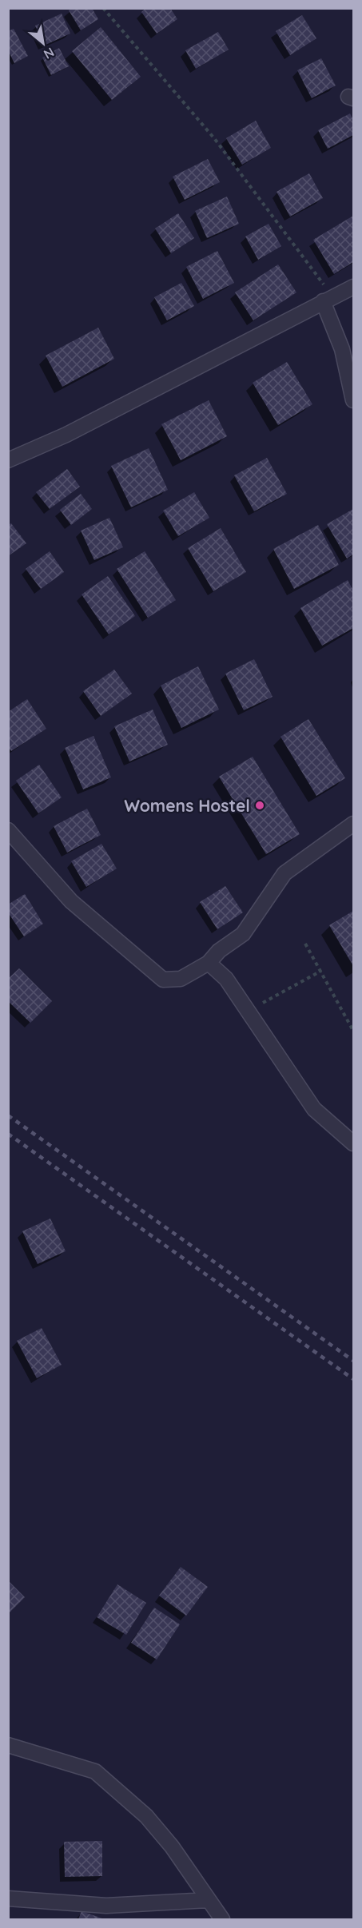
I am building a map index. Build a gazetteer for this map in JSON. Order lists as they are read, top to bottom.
{
  "places": ["Womens Hostel"],
  "north": "bottom right"
}
